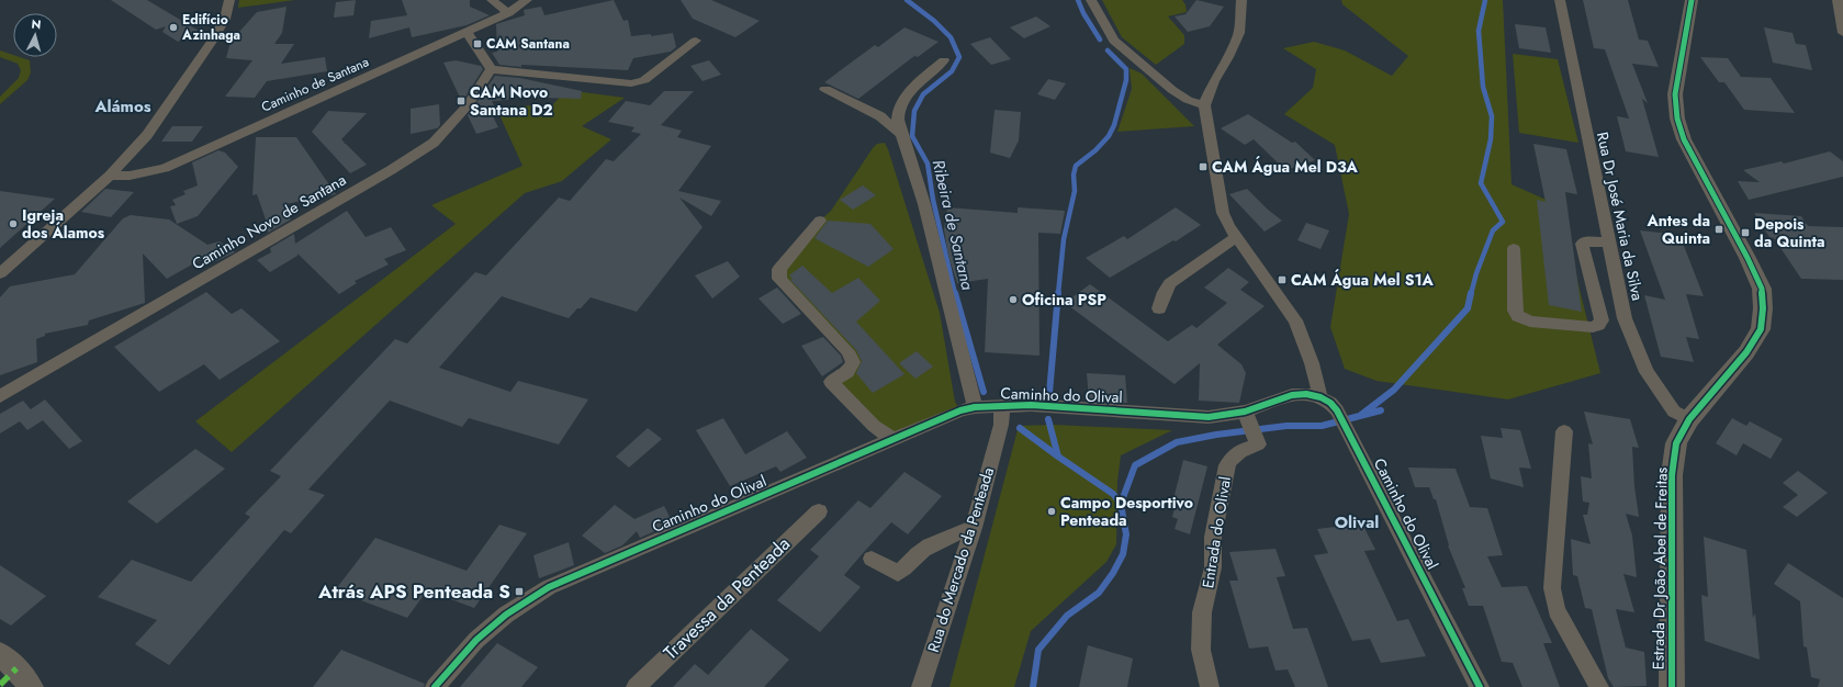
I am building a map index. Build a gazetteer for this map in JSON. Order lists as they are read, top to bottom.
{
  "streets": {
    "street": [
      "Caminho de Santana",
      "Rua Dr José Maria da Silva",
      "Caminho Novo de Santana",
      "Caminho do Olival",
      "Entrada do Olival",
      "Rua do Mercado da Penteada",
      "Estrada Dr João Abel de Freitas",
      "Travessa da Penteada"
    ]
  },
  "crossings": [
    ["Rua Dr José Maria da Silva", "Estrada Dr João Abel de Freitas"],
    ["Caminho do Olival", "Entrada do Olival"],
    ["Caminho do Olival", "Rua do Mercado da Penteada"]
  ],
  "districts": ["Alámos", "Olival"],
  "water": ["Ribeira de Santana"],
  "places": {
    "other": [
      "Edifício Azinhaga",
      "Igreja dos Álamos",
      "Oficina PSP",
      "Campo Desportivo Penteada"
    ],
    "transit": [
      "CAM Santana",
      "CAM Novo Santana D2",
      "CAM Água Mel D3A",
      "Antes da Quinta",
      "Depois da Quinta",
      "CAM Água Mel S1A",
      "Atrás APS Penteada S"
    ]
  },
  "north": "top"
}
